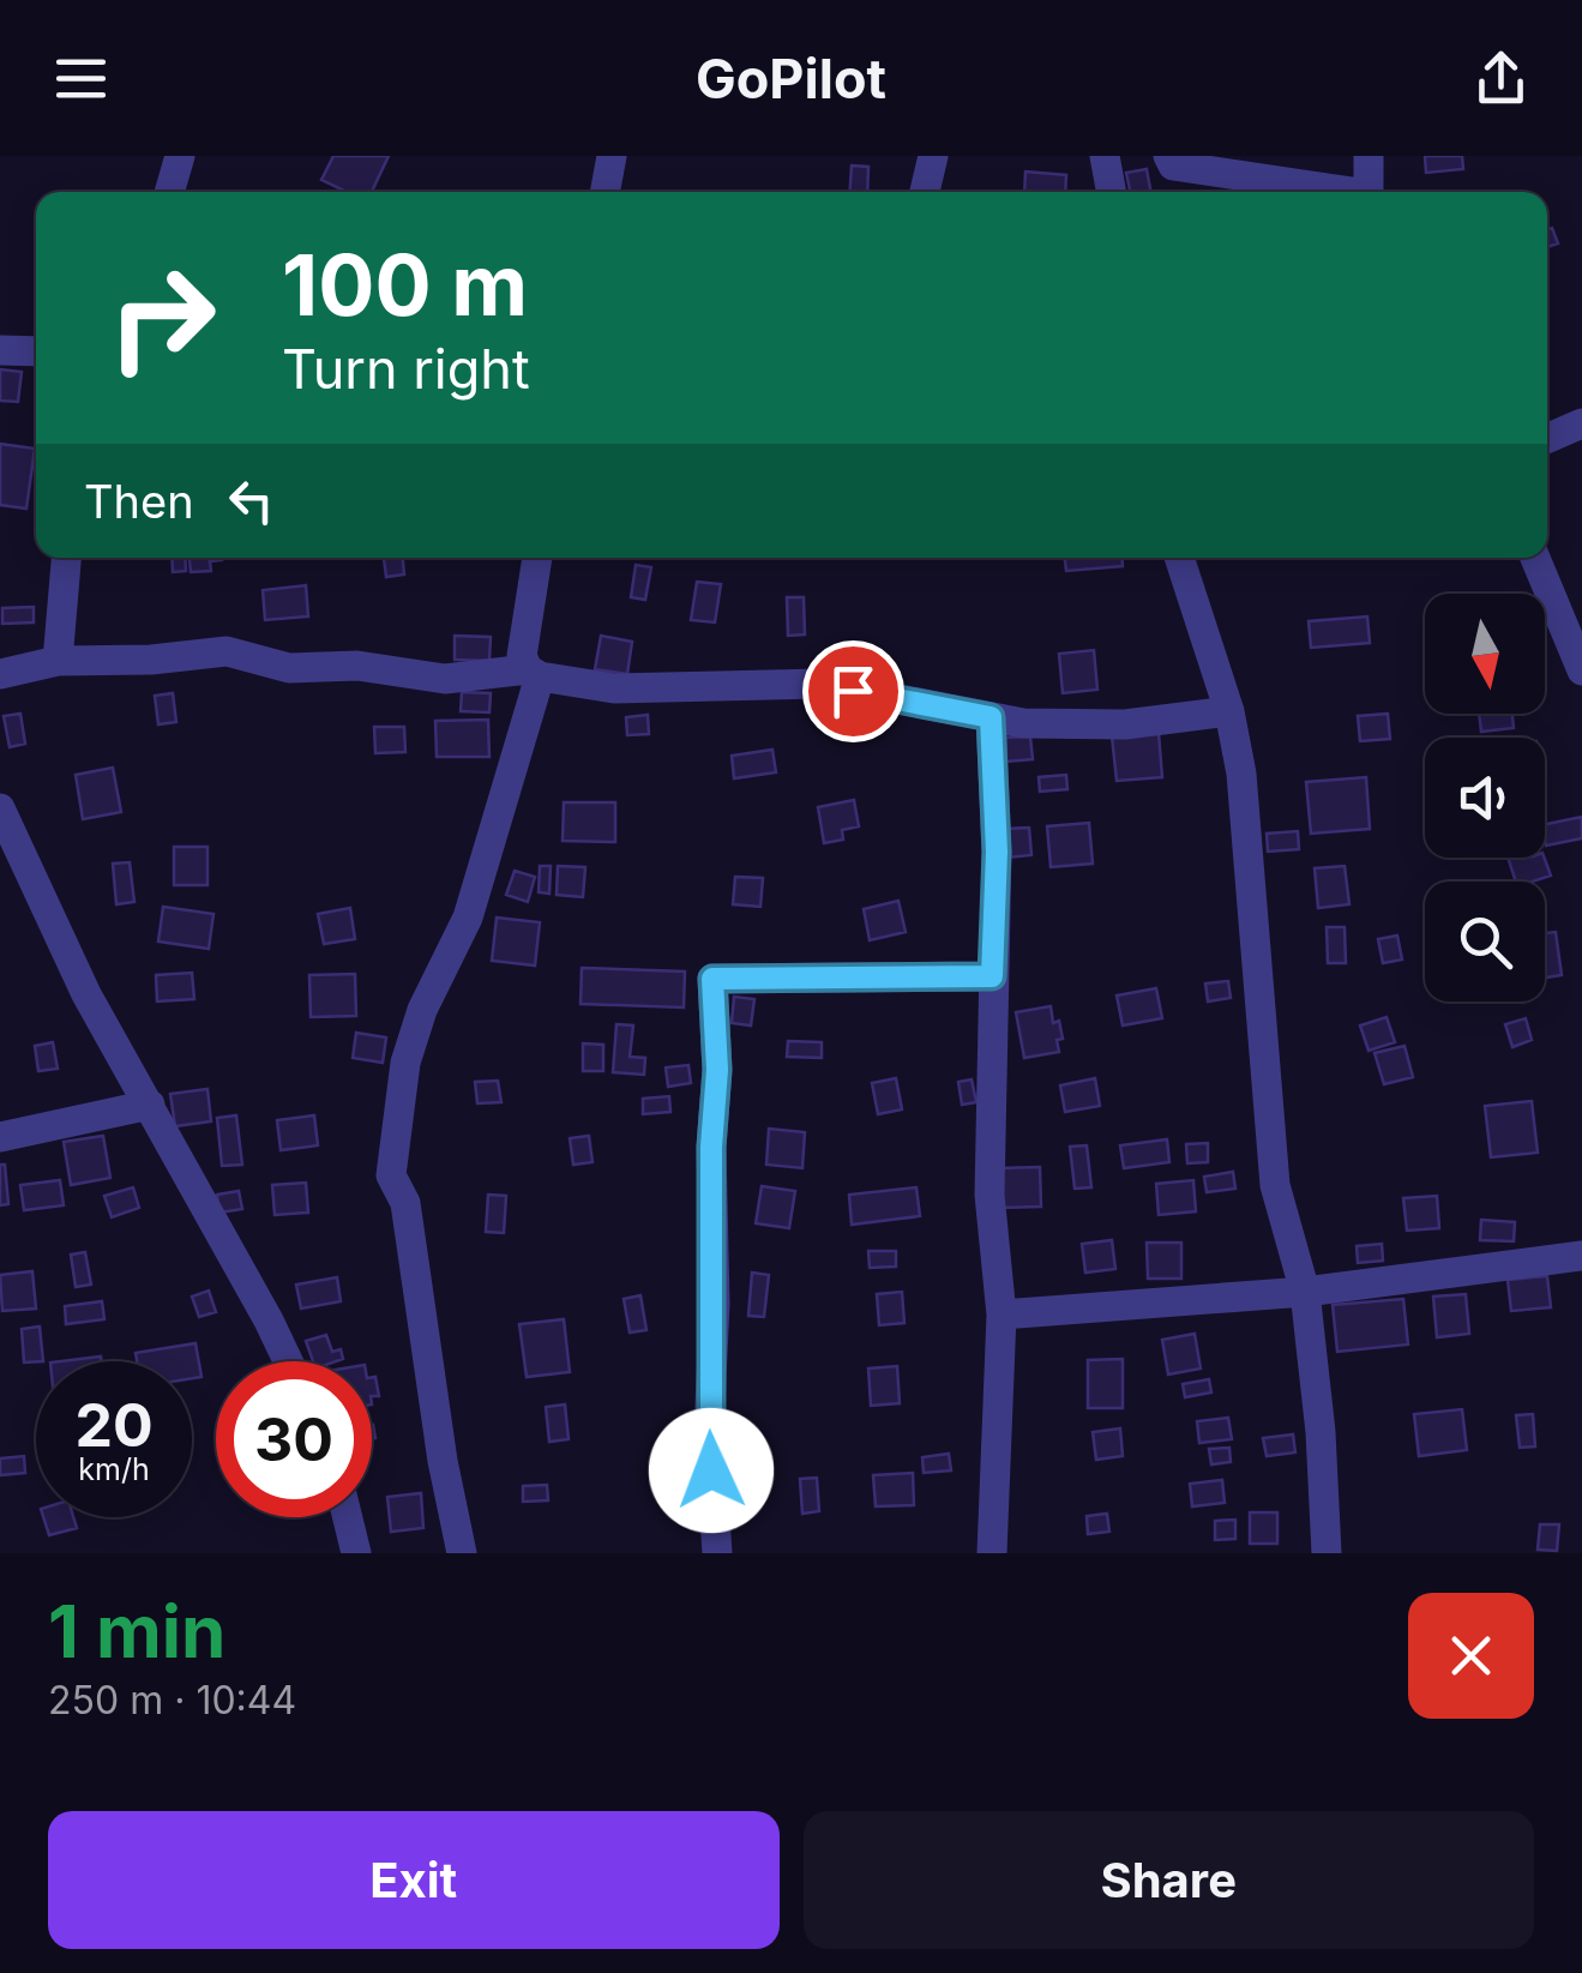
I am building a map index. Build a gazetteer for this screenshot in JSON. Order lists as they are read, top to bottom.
{
  "north": "bottom",
  "page": {
    "header": "GoPilot",
    "turn": ["100 m", "Turn right"],
    "then": "Then",
    "speed": "20 km/h",
    "limit": "30",
    "heading": ["1 min", "250 m · 10:44"],
    "buttons": ["Exit", "Share"]
  }
}
